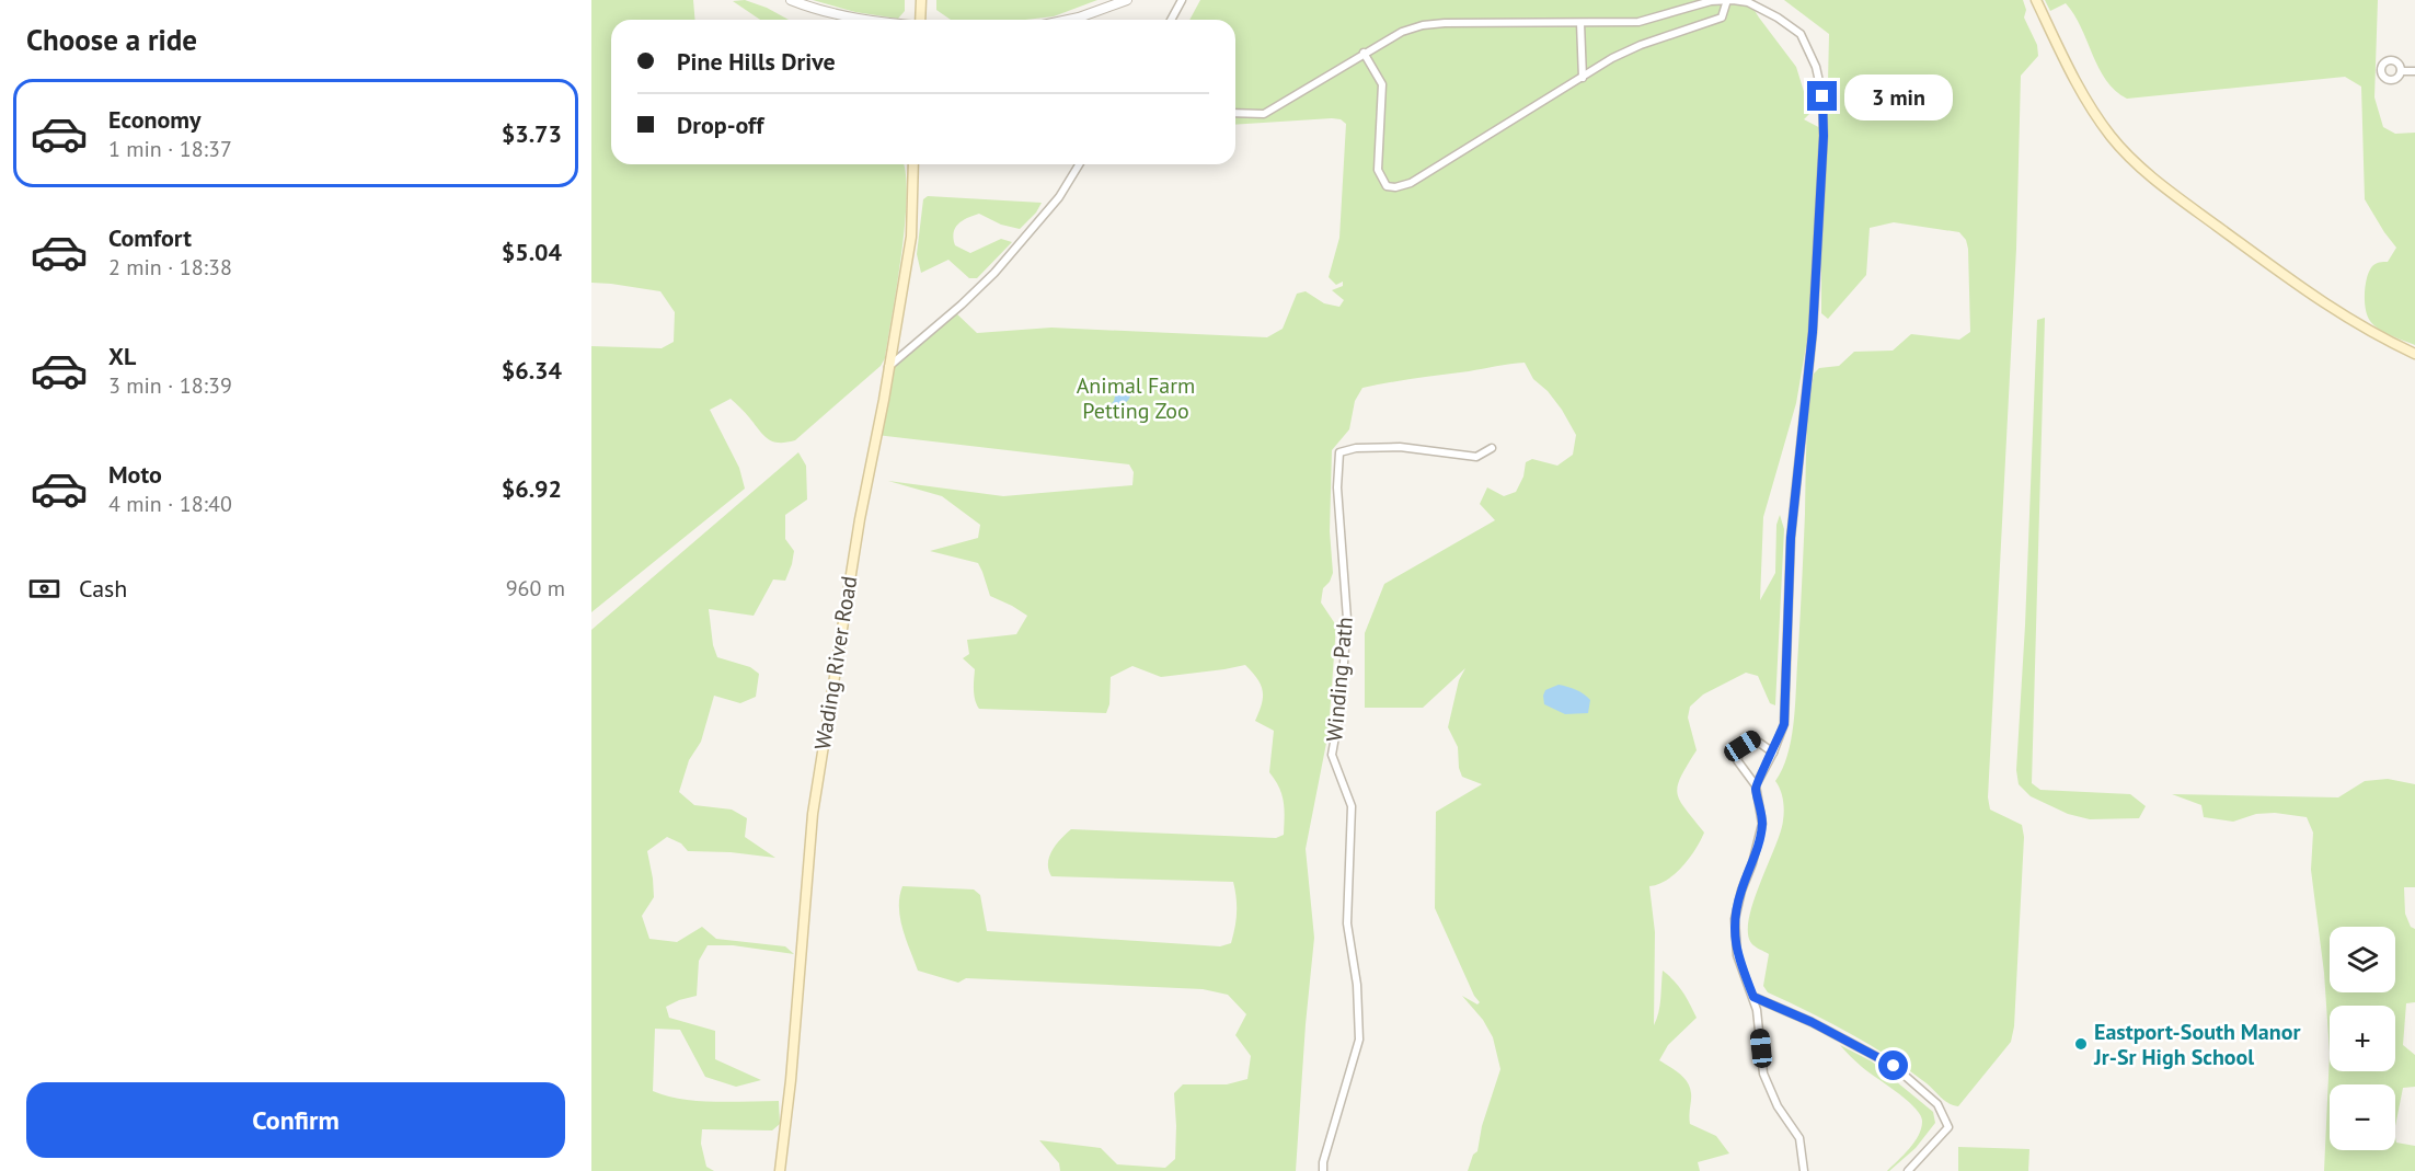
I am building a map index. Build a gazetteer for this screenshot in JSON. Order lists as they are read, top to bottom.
{
  "streets": {
    "main road": ["Wading River Road"],
    "street": ["Winding Path"]
  },
  "parks": ["Animal Farm Petting Zoo"],
  "places": ["Eastport-South Manor Jr-Sr High School"],
  "page": {
    "heading": "Choose a ride",
    "banner": ["Pine Hills Drive", "Drop-off"],
    "bubble": "3 min",
    "list": [
      {
        "name": "Economy",
        "note": "1 min · 18:37",
        "value": "$3.73"
      },
      {
        "name": "Comfort",
        "note": "2 min · 18:38",
        "value": "$5.04"
      },
      {
        "name": "XL",
        "note": "3 min · 18:39",
        "value": "$6.34"
      },
      {
        "name": "Moto",
        "note": "4 min · 18:40",
        "value": "$6.92"
      }
    ],
    "pay": ["Cash", "960 m"],
    "map_buttons": ["+", "−"],
    "buttons": "Confirm"
  }
}
